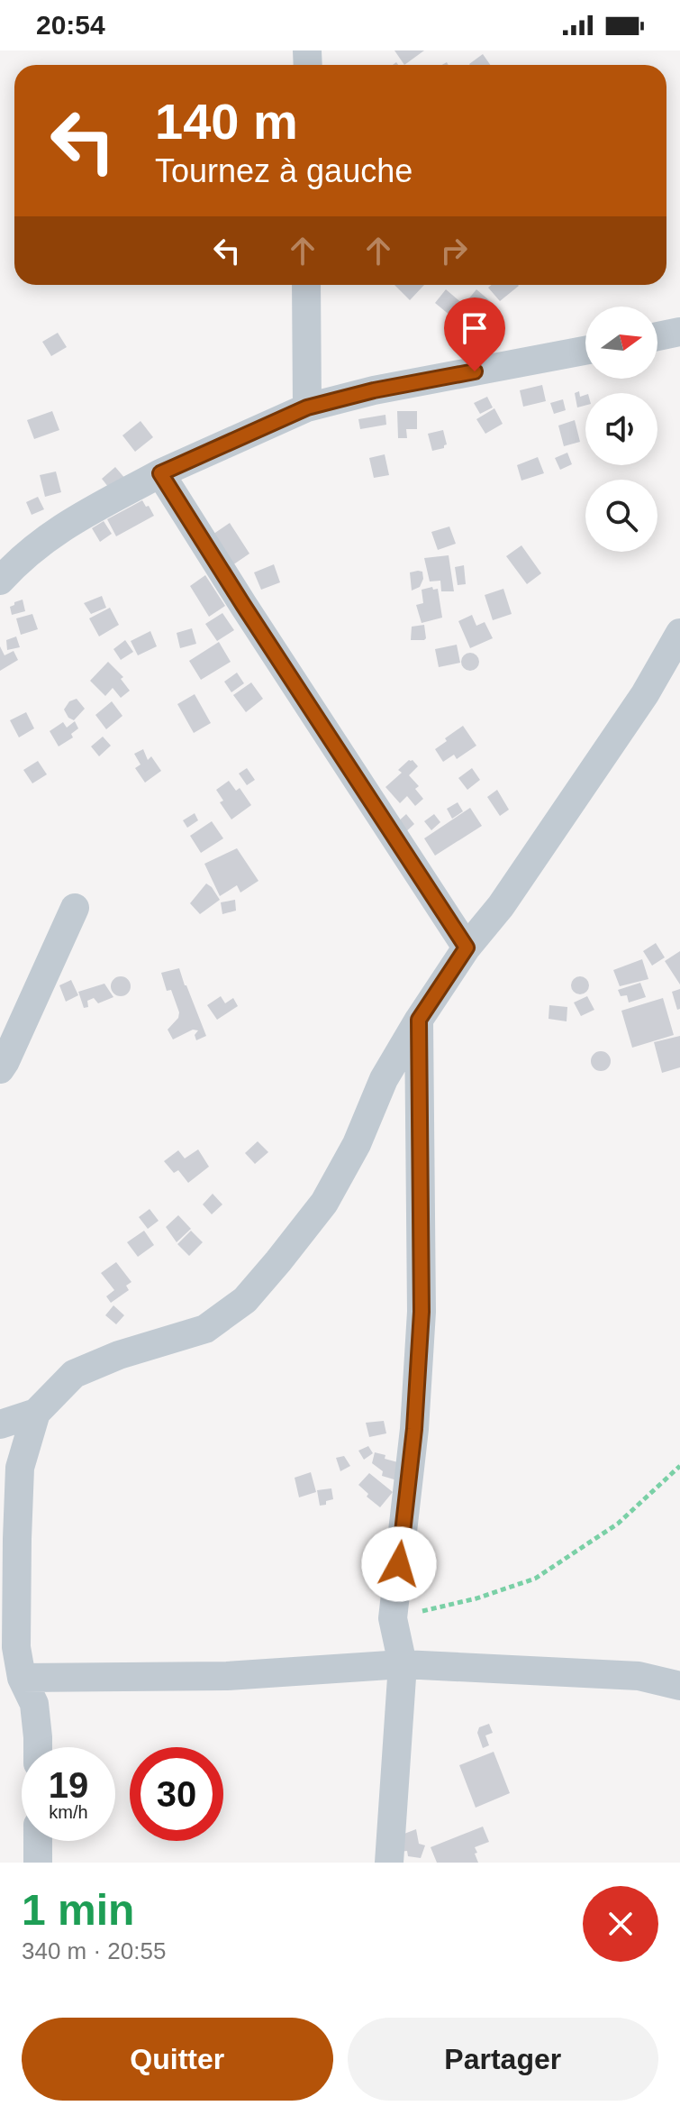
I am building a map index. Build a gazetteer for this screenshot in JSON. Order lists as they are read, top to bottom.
{
  "north": "right",
  "page": {
    "status": "20:54",
    "turn": ["140 m", "Tournez à gauche"],
    "speed": "19 km/h",
    "limit": "30",
    "heading": ["1 min", "340 m · 20:55"],
    "buttons": ["Quitter", "Partager"]
  }
}
